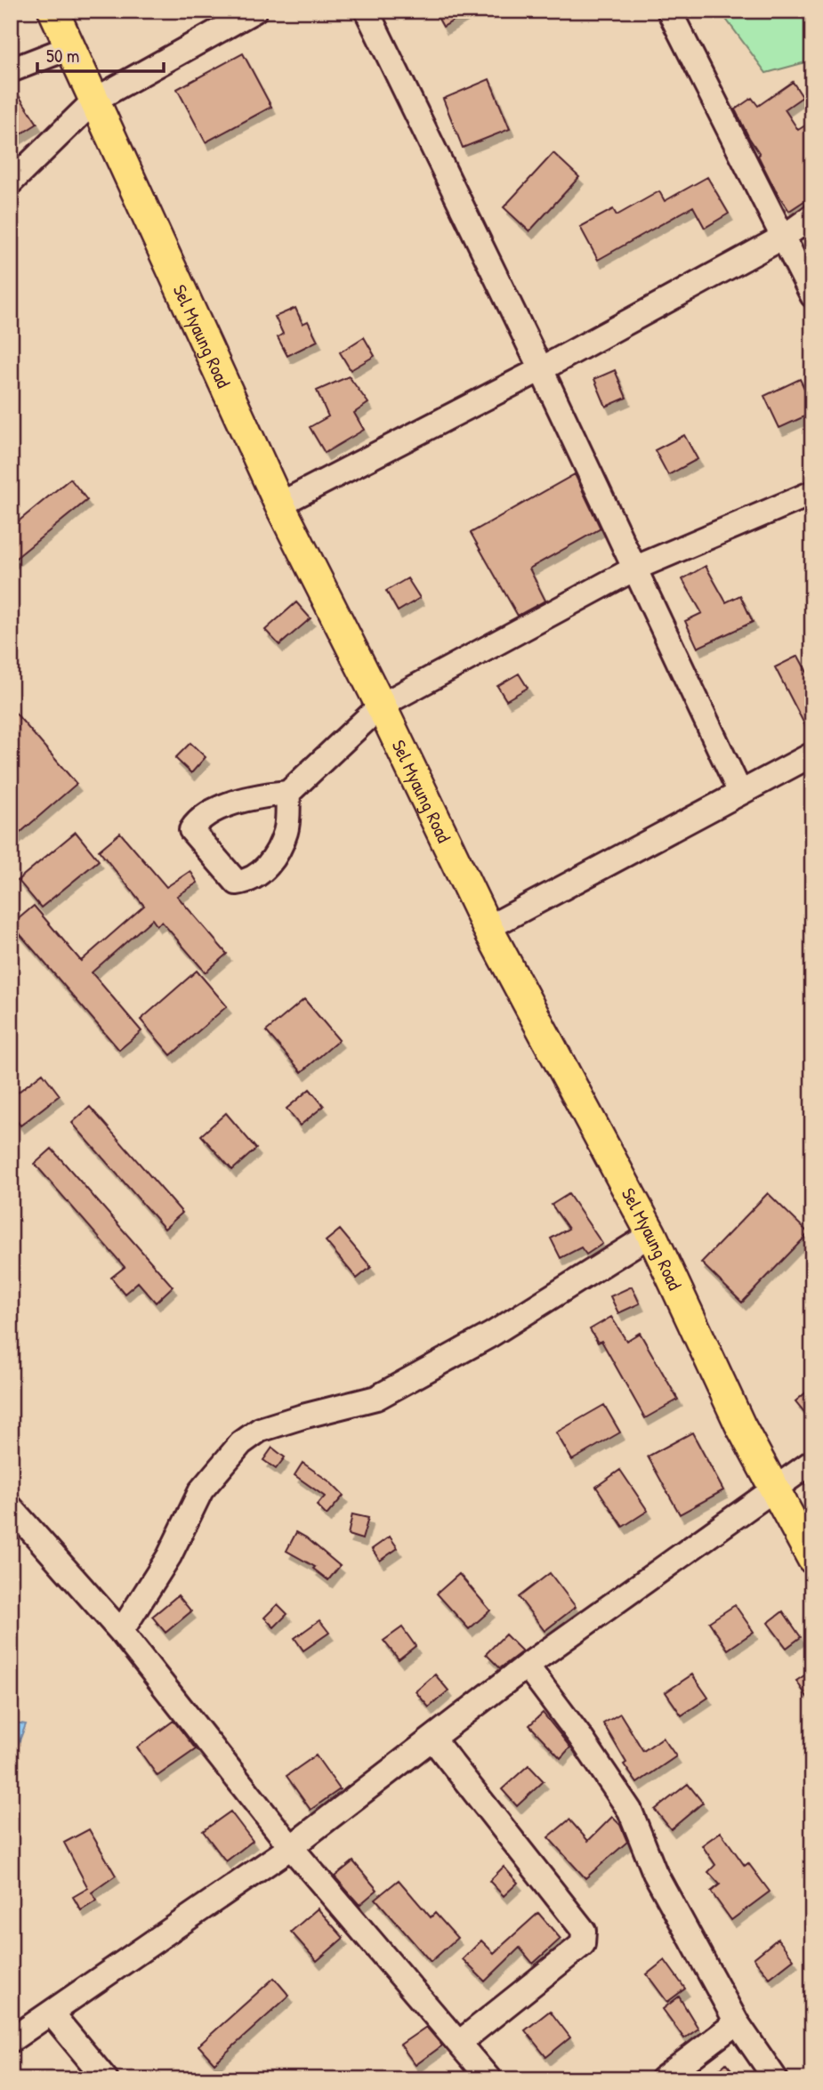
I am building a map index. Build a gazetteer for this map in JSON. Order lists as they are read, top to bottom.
{
  "streets": {
    "main road": ["Sel Myaung Road"]
  },
  "scale_bar": "50 m"
}
